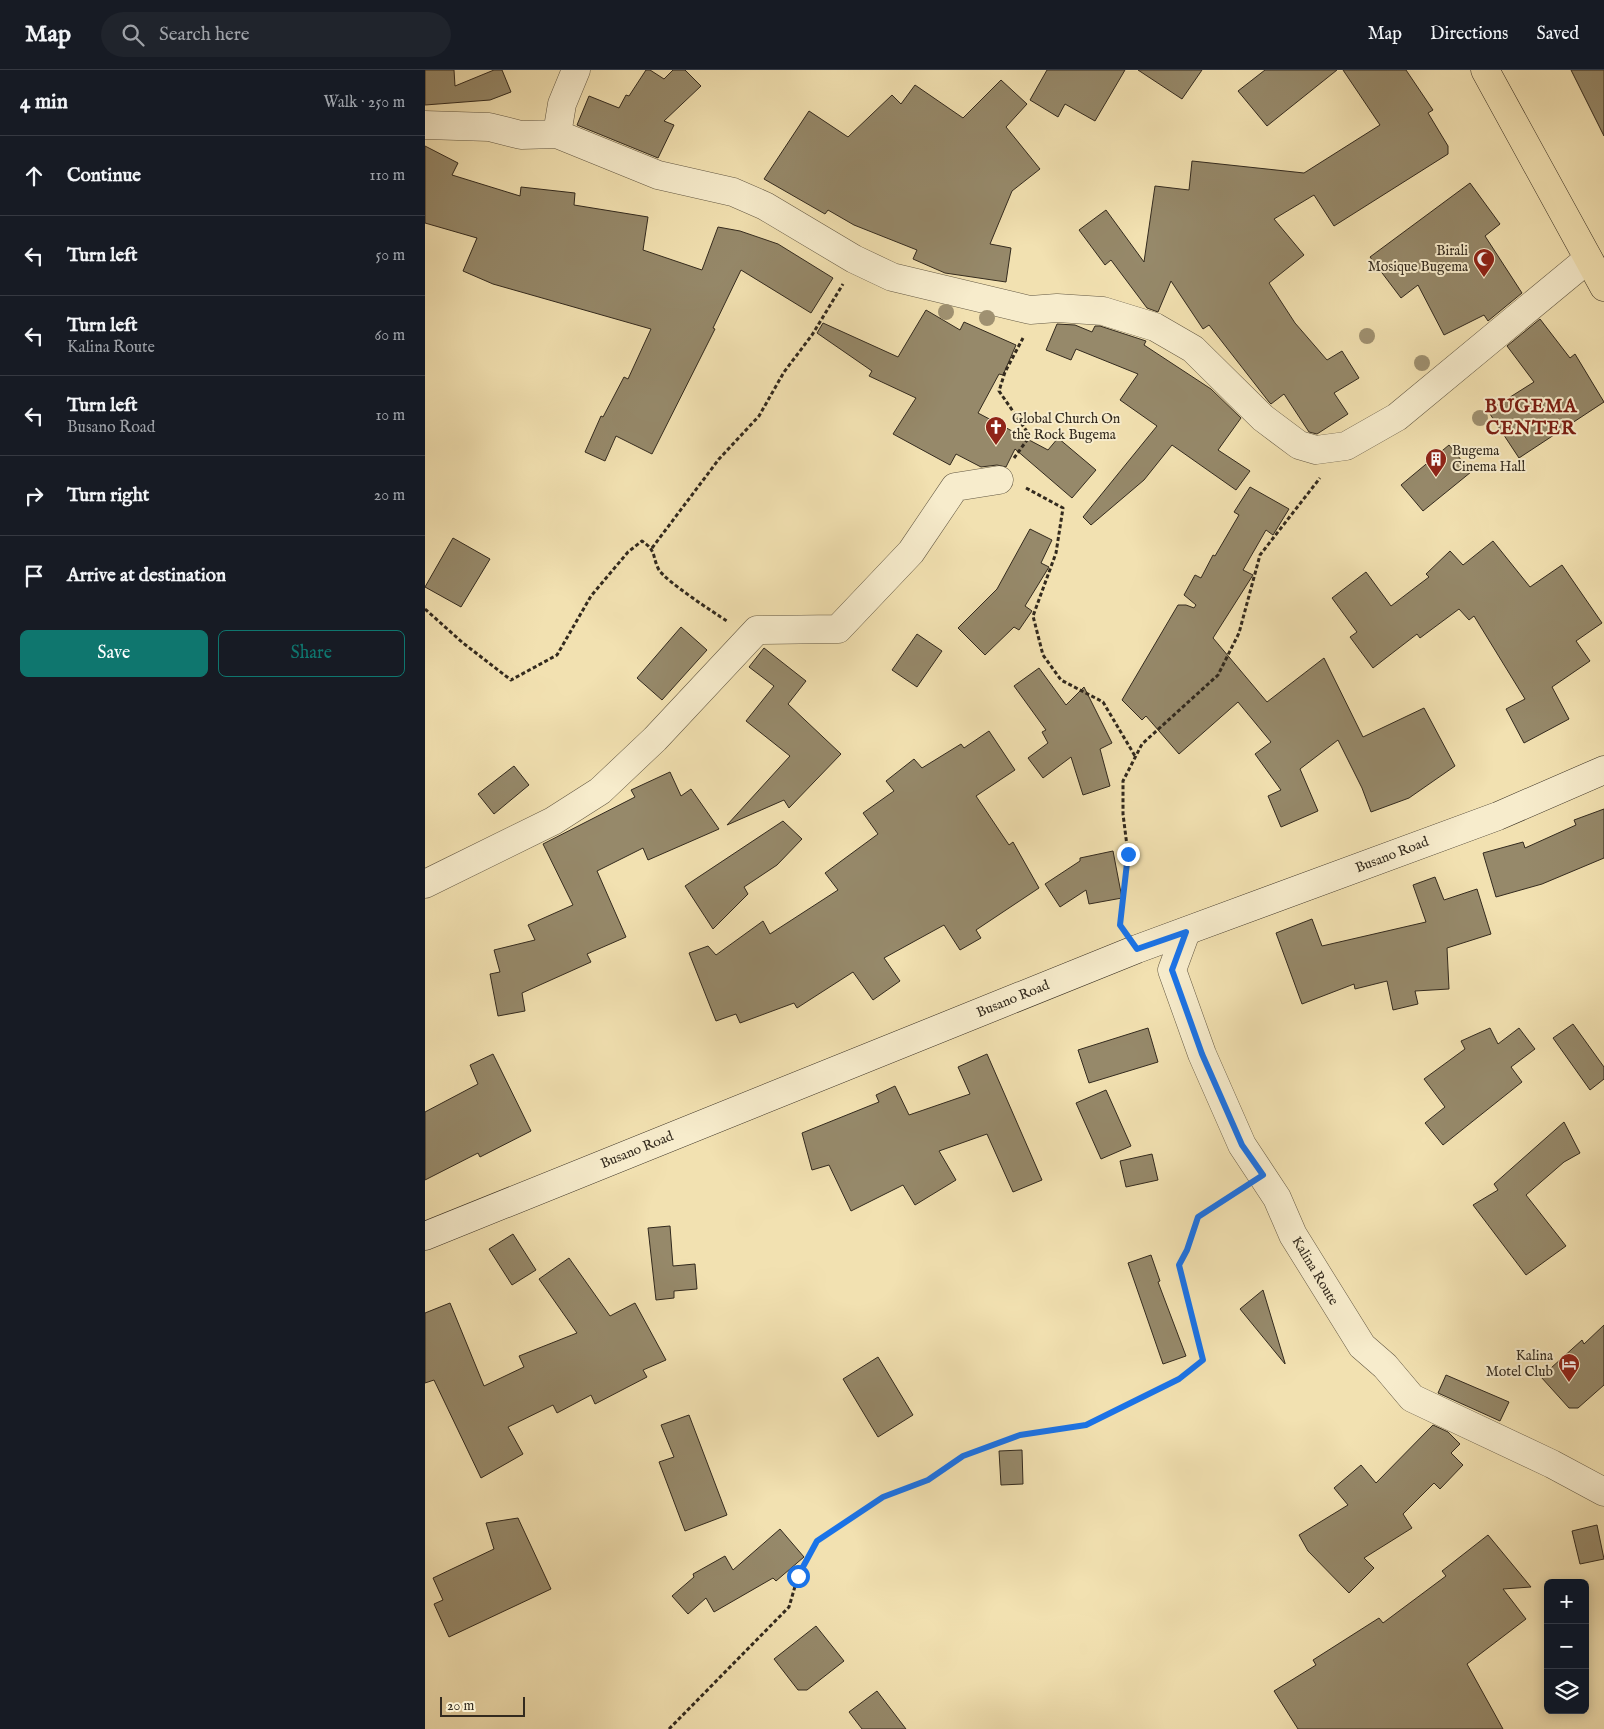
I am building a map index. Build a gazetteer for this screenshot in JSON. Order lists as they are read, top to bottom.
{
  "streets": {
    "street": ["Busano Road", "Kalina Route"]
  },
  "crossings": [
    ["Busano Road", "Kalina Route"]
  ],
  "districts": ["BUGEMA CENTER"],
  "places": {
    "mosque": ["Birali Mosique Bugema"],
    "church": ["Global Church On the Rock Bugema"],
    "building": ["Bugema Cinema Hall"],
    "hotel": ["Kalina Motel Club"]
  },
  "scale_bar": "20 m",
  "page": {
    "header": "Map",
    "search": "Search here",
    "nav": ["Map", "Directions", "Saved"],
    "heading": ["4 min", "Walk · 250 m"],
    "list": [
      ["Continue", "110 m"],
      ["Turn left", "50 m"],
      ["Turn left", "Kalina Route", "60 m"],
      ["Turn left", "Busano Road", "10 m"],
      ["Turn right", "20 m"],
      "Arrive at destination"
    ],
    "buttons": ["Save", "Share"],
    "map_buttons": ["+", "−"],
    "scale": "20 m"
  }
}
